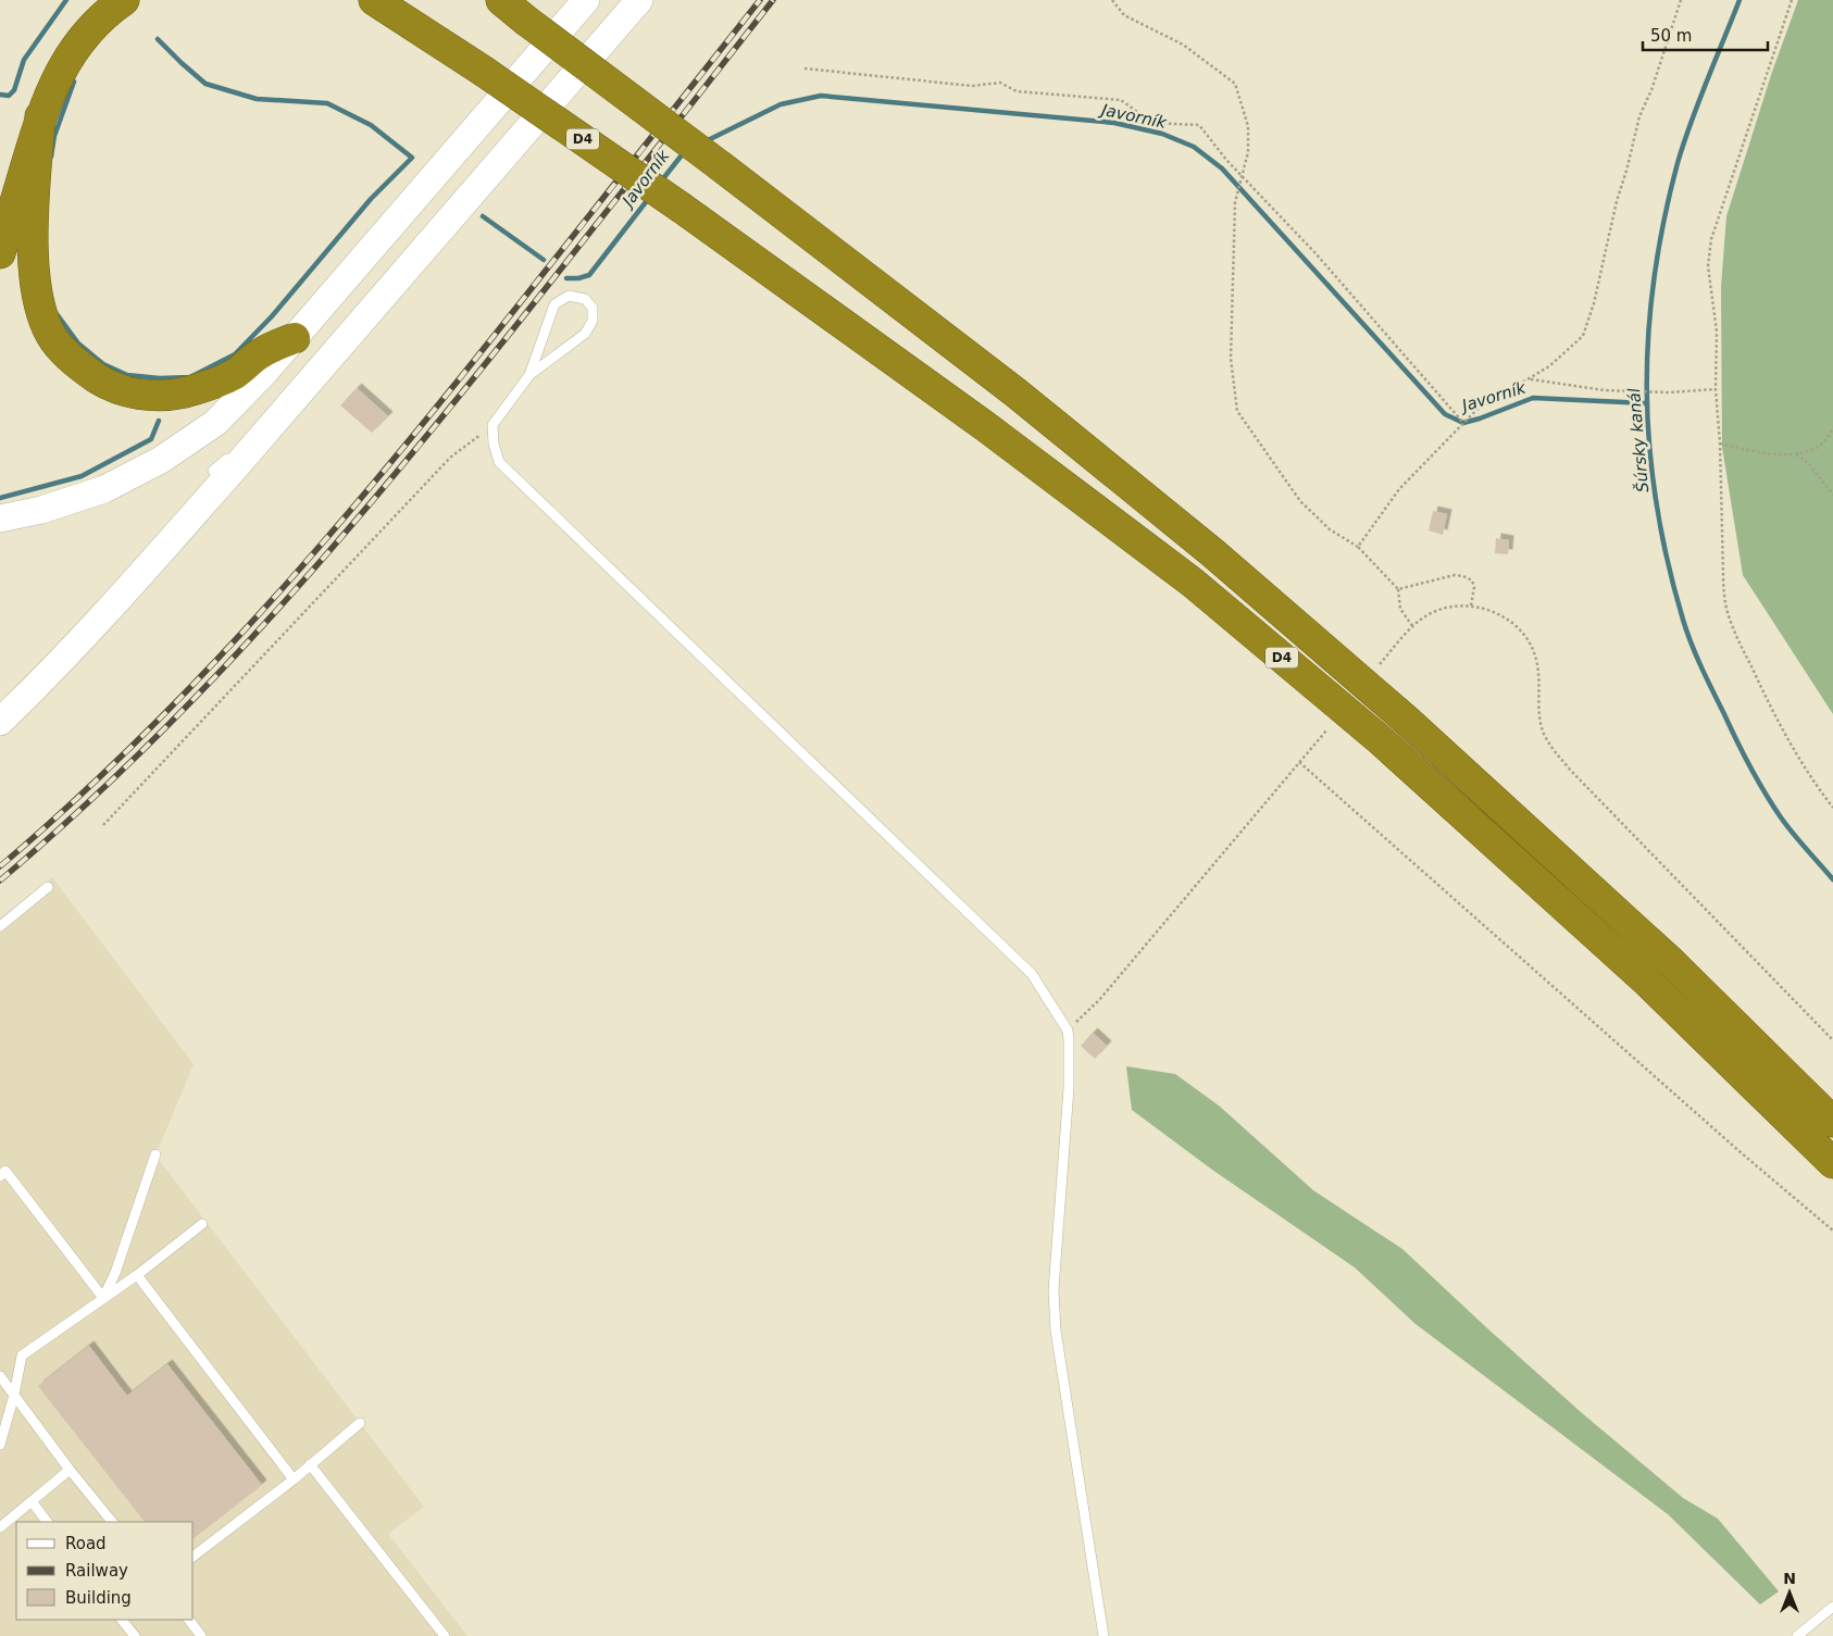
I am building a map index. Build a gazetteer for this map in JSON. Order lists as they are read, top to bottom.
{
  "streets": {
    "highway": ["D4"]
  },
  "water": ["Javorník", "Šúrsky kanál"],
  "legend": ["Road", "Railway", "Building"],
  "scale_bar": "50 m",
  "north": "top"
}
